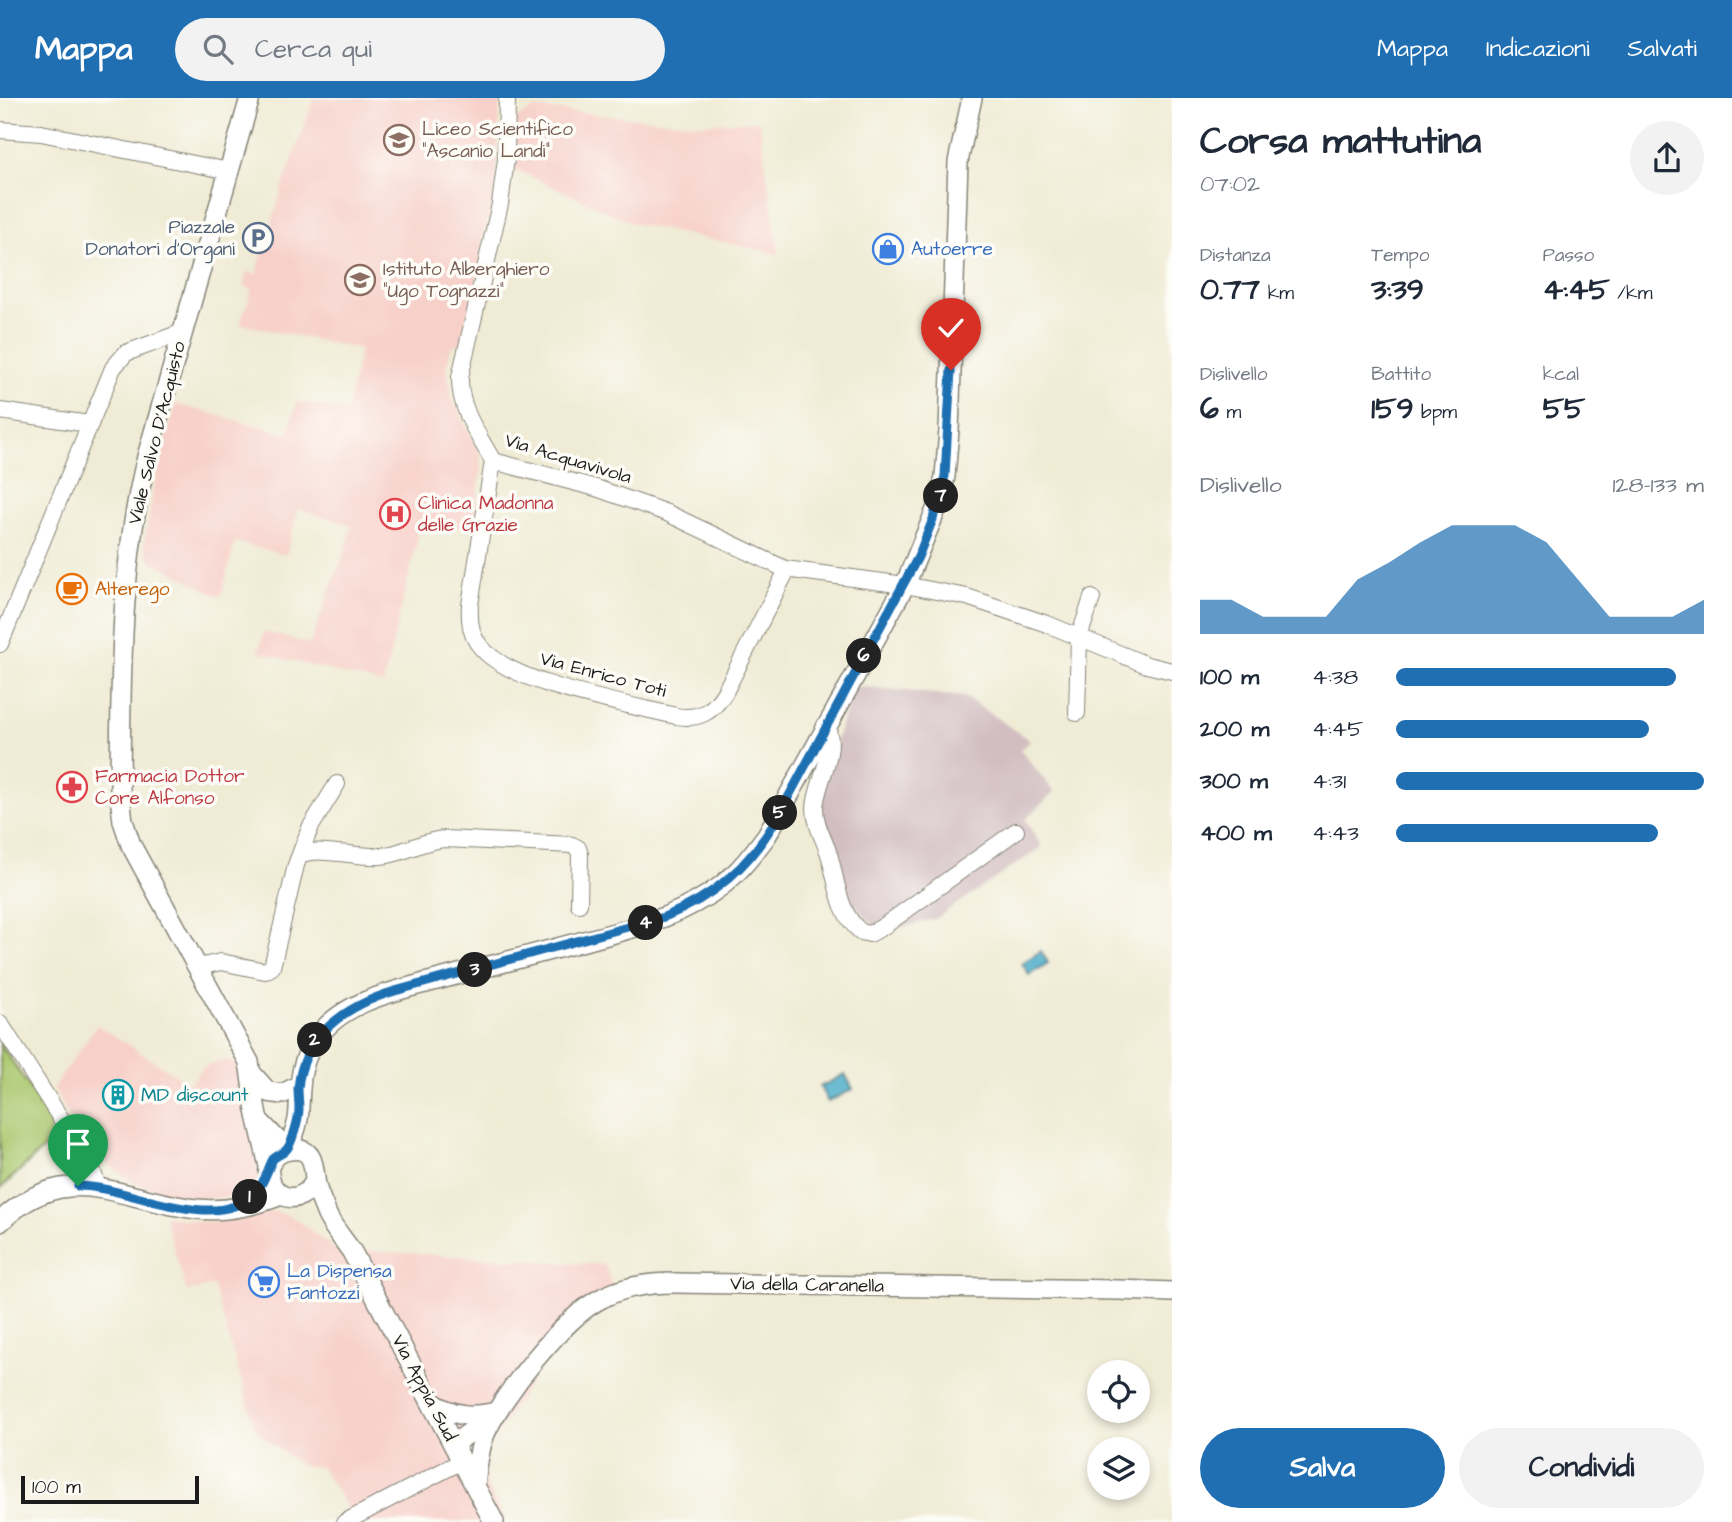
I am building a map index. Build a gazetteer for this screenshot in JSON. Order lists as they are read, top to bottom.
{
  "streets": {
    "main road": ["Viale Salvo D'Acquisto", "Via della Caranella", "Via Appia Sud"],
    "street": ["Via Acquavivola", "Via Enrico Toti"]
  },
  "crossings": [
    ["Viale Salvo D'Acquisto", "Via Appia Sud"],
    ["Via Acquavivola", "Via Enrico Toti"],
    ["Via della Caranella", "Via Appia Sud"]
  ],
  "places": {
    "school or university": ["Liceo Scientifico \"Ascanio Landi\"", "Istituto Alberghiero \"Ugo Tognazzi\""],
    "parking": ["Piazzale Donatori d'Organi"],
    "shop": ["Autoerre"],
    "hospital": ["Clinica Madonna delle Grazie"],
    "cafe": ["Alterego"],
    "pharmacy": ["Farmacia Dottor Core Alfonso"],
    "building": ["MD discount"],
    "supermarket": ["La Dispensa Fantozzi"]
  },
  "scale_bar": "100 m",
  "page": {
    "header": "Mappa",
    "search": "Cerca qui",
    "nav": ["Mappa", "Indicazioni", "Salvati"],
    "heading": ["Corsa mattutina", "07:02"],
    "stats": [
      ["Distanza", "0.77 km"],
      ["Tempo", "3:39"],
      ["Passo", "4:45 /km"],
      ["Dislivello", "6 m"],
      ["Battito", "159 bpm"],
      ["kcal", "55"]
    ],
    "chart": ["Dislivello", "128–133 m"],
    "pins": [
      "7",
      "6",
      "5",
      "4",
      "3",
      "2",
      "1"
    ],
    "list": [
      {
        "name": "100 m",
        "note": "4:38"
      },
      {
        "name": "200 m",
        "note": "4:45"
      },
      {
        "name": "300 m",
        "note": "4:31"
      },
      {
        "name": "400 m",
        "note": "4:43"
      }
    ],
    "buttons": ["Salva", "Condividi"],
    "scale": "100 m"
  }
}
